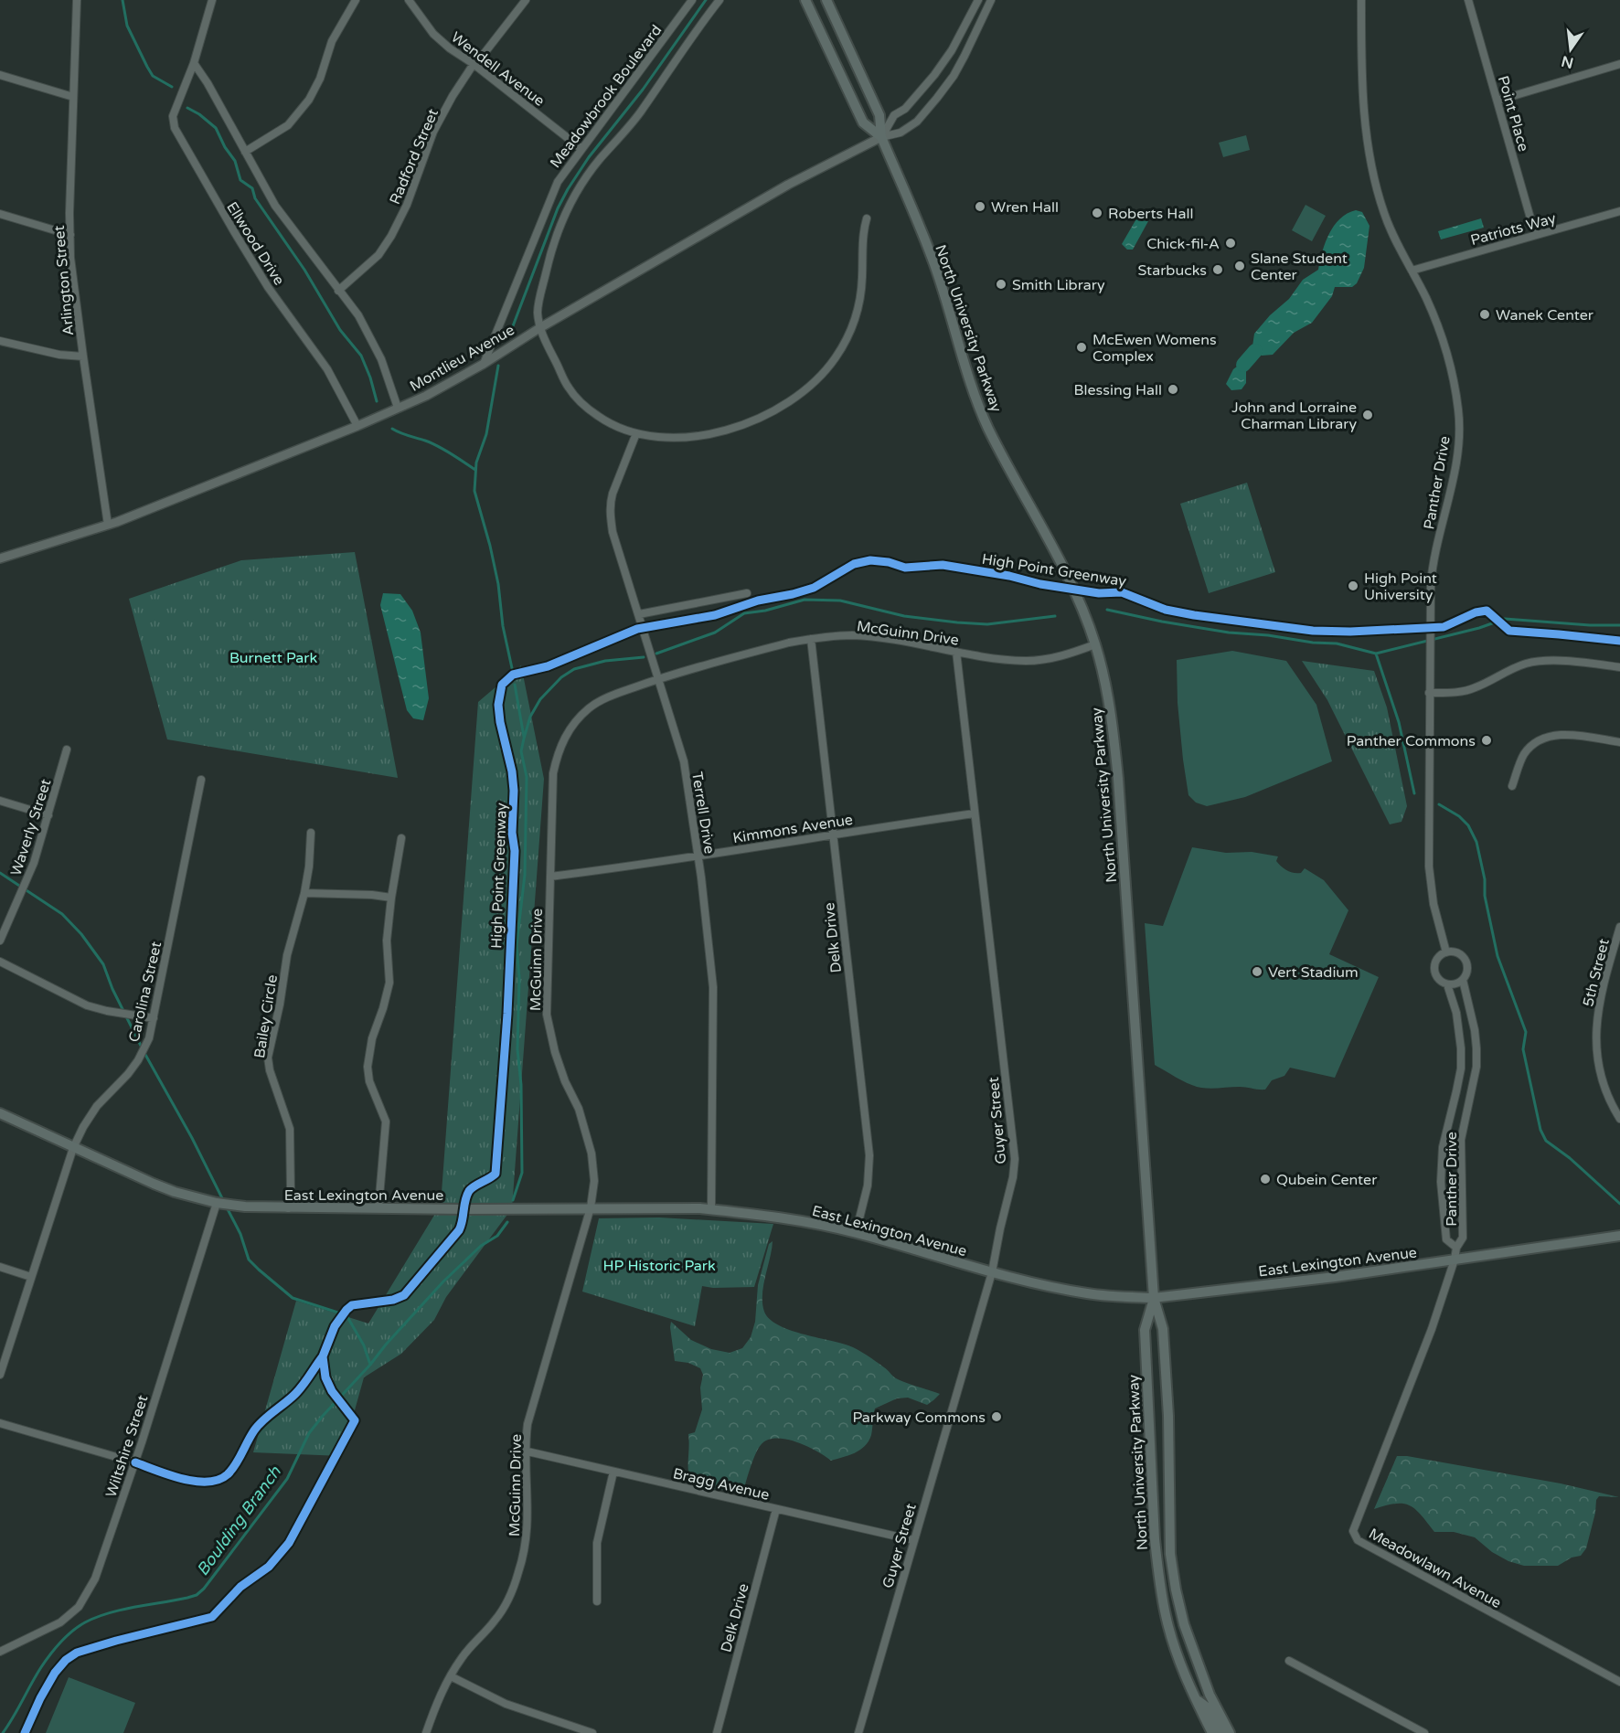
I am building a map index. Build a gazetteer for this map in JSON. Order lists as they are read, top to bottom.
{
  "streets": {
    "main road": ["North University Parkway", "East Lexington Avenue"],
    "street": [
      "Wendell Avenue",
      "Meadowbrook Boulevard",
      "Point Place",
      "Radford Street",
      "Patriots Way",
      "Ellwood Drive",
      "Arlington Street",
      "Montlieu Avenue",
      "Panther Drive",
      "McGuinn Drive",
      "Terrell Drive",
      "Waverly Street",
      "Kimmons Avenue",
      "Delk Drive",
      "5th Street",
      "Carolina Street",
      "Bailey Circle",
      "Guyer Street",
      "Wiltshire Street",
      "Bragg Avenue",
      "Meadowlawn Avenue"
    ],
    "cycle path": ["High Point Greenway"]
  },
  "crossings": [
    ["Wendell Avenue", "Meadowbrook Boulevard"],
    ["Wendell Avenue", "Radford Street"],
    ["Meadowbrook Boulevard", "Montlieu Avenue"],
    ["Point Place", "Patriots Way"],
    ["Patriots Way", "Panther Drive"],
    ["Ellwood Drive", "Montlieu Avenue"],
    ["Arlington Street", "Montlieu Avenue"],
    ["North University Parkway", "Montlieu Avenue"],
    ["North University Parkway", "McGuinn Drive"],
    ["North University Parkway", "East Lexington Avenue"],
    ["Panther Drive", "East Lexington Avenue"],
    ["Panther Drive", "Meadowlawn Avenue"],
    ["McGuinn Drive", "Terrell Drive"],
    ["McGuinn Drive", "Kimmons Avenue"],
    ["McGuinn Drive", "Delk Drive"],
    ["McGuinn Drive", "Guyer Street"],
    ["McGuinn Drive", "East Lexington Avenue"],
    ["McGuinn Drive", "Bragg Avenue"],
    ["Terrell Drive", "Kimmons Avenue"],
    ["Terrell Drive", "East Lexington Avenue"],
    ["Kimmons Avenue", "Delk Drive"],
    ["Kimmons Avenue", "Guyer Street"],
    ["Delk Drive", "East Lexington Avenue"],
    ["Delk Drive", "Bragg Avenue"],
    ["Carolina Street", "East Lexington Avenue"],
    ["Bailey Circle", "East Lexington Avenue"],
    ["Guyer Street", "East Lexington Avenue"],
    ["Guyer Street", "Bragg Avenue"],
    ["East Lexington Avenue", "Wiltshire Street"],
    ["East Lexington Avenue", "Meadowlawn Avenue"]
  ],
  "water": ["Boulding Branch"],
  "parks": ["Burnett Park", "HP Historic Park"],
  "places": [
    "Wren Hall",
    "Roberts Hall",
    "Chick-fil-A",
    "Slane Student Center",
    "Starbucks",
    "Smith Library",
    "Wanek Center",
    "McEwen Womens Complex",
    "Blessing Hall",
    "John and Lorraine Charman Library",
    "High Point University",
    "Panther Commons",
    "Vert Stadium",
    "Qubein Center",
    "Parkway Commons"
  ],
  "north": "bottom"
}
